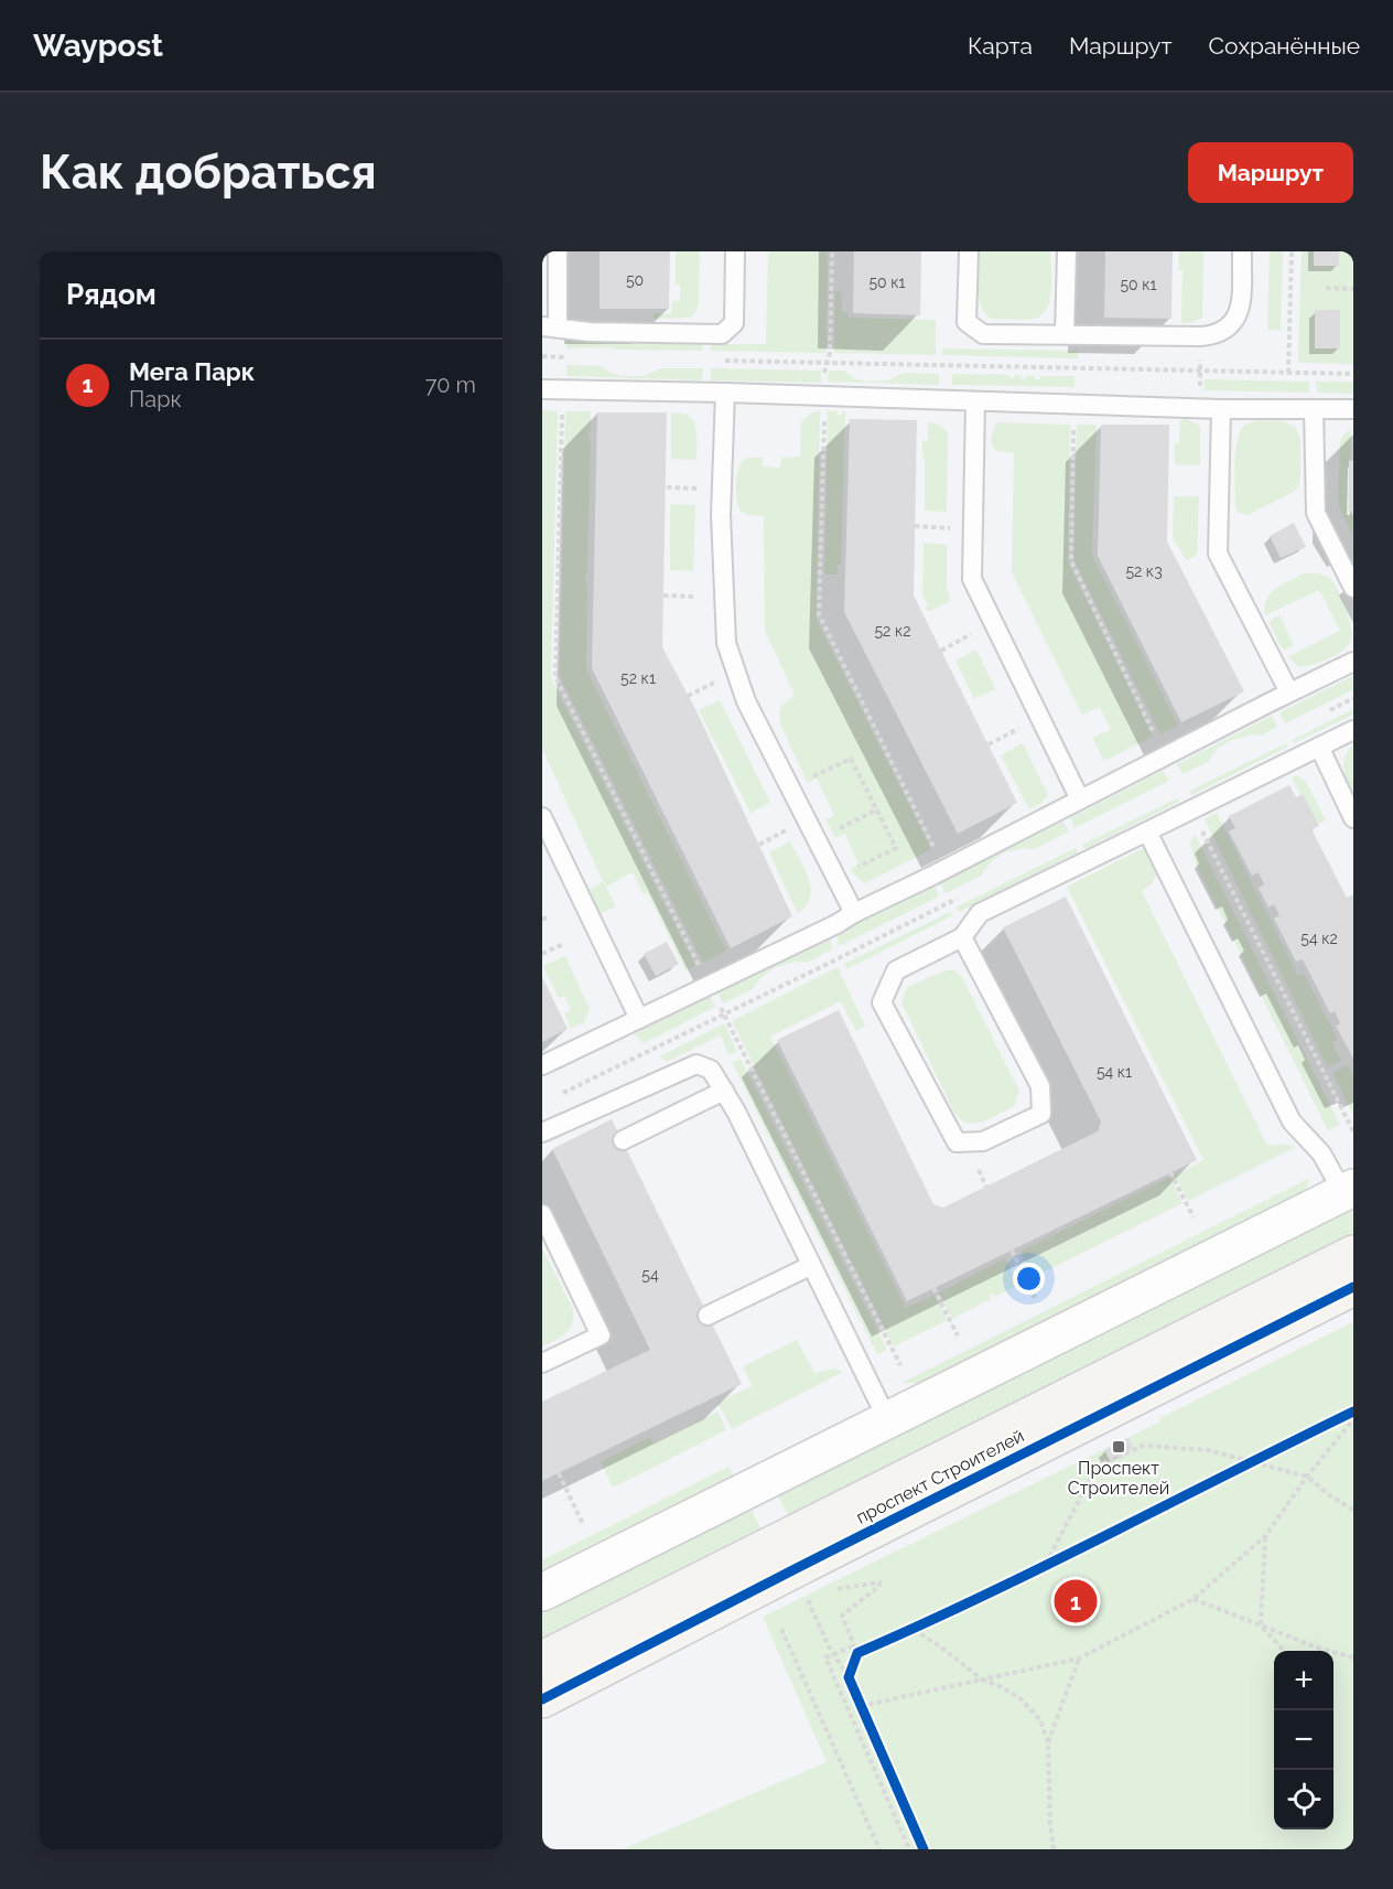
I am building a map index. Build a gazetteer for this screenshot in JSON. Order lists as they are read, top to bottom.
{
  "streets": {
    "street": ["проспект Строителей"]
  },
  "places": {
    "transit": ["Проспект Строителей"]
  },
  "house_numbers": [
    "50",
    "50 к1",
    "50 к1",
    "52 к3",
    "52 к2",
    "52 к1",
    "54 к2",
    "54 к1",
    "54"
  ],
  "page": {
    "header": "Waypost",
    "nav": ["Карта", "Маршрут", "Сохранённые"],
    "buttons": "Маршрут",
    "title": "Как добраться",
    "heading": "Рядом",
    "list": [
      {
        "mark": "1",
        "name": "Мега Парк",
        "note": "Парк",
        "value": "70 m"
      }
    ],
    "pins": "1",
    "map_buttons": ["+", "−"]
  }
}
